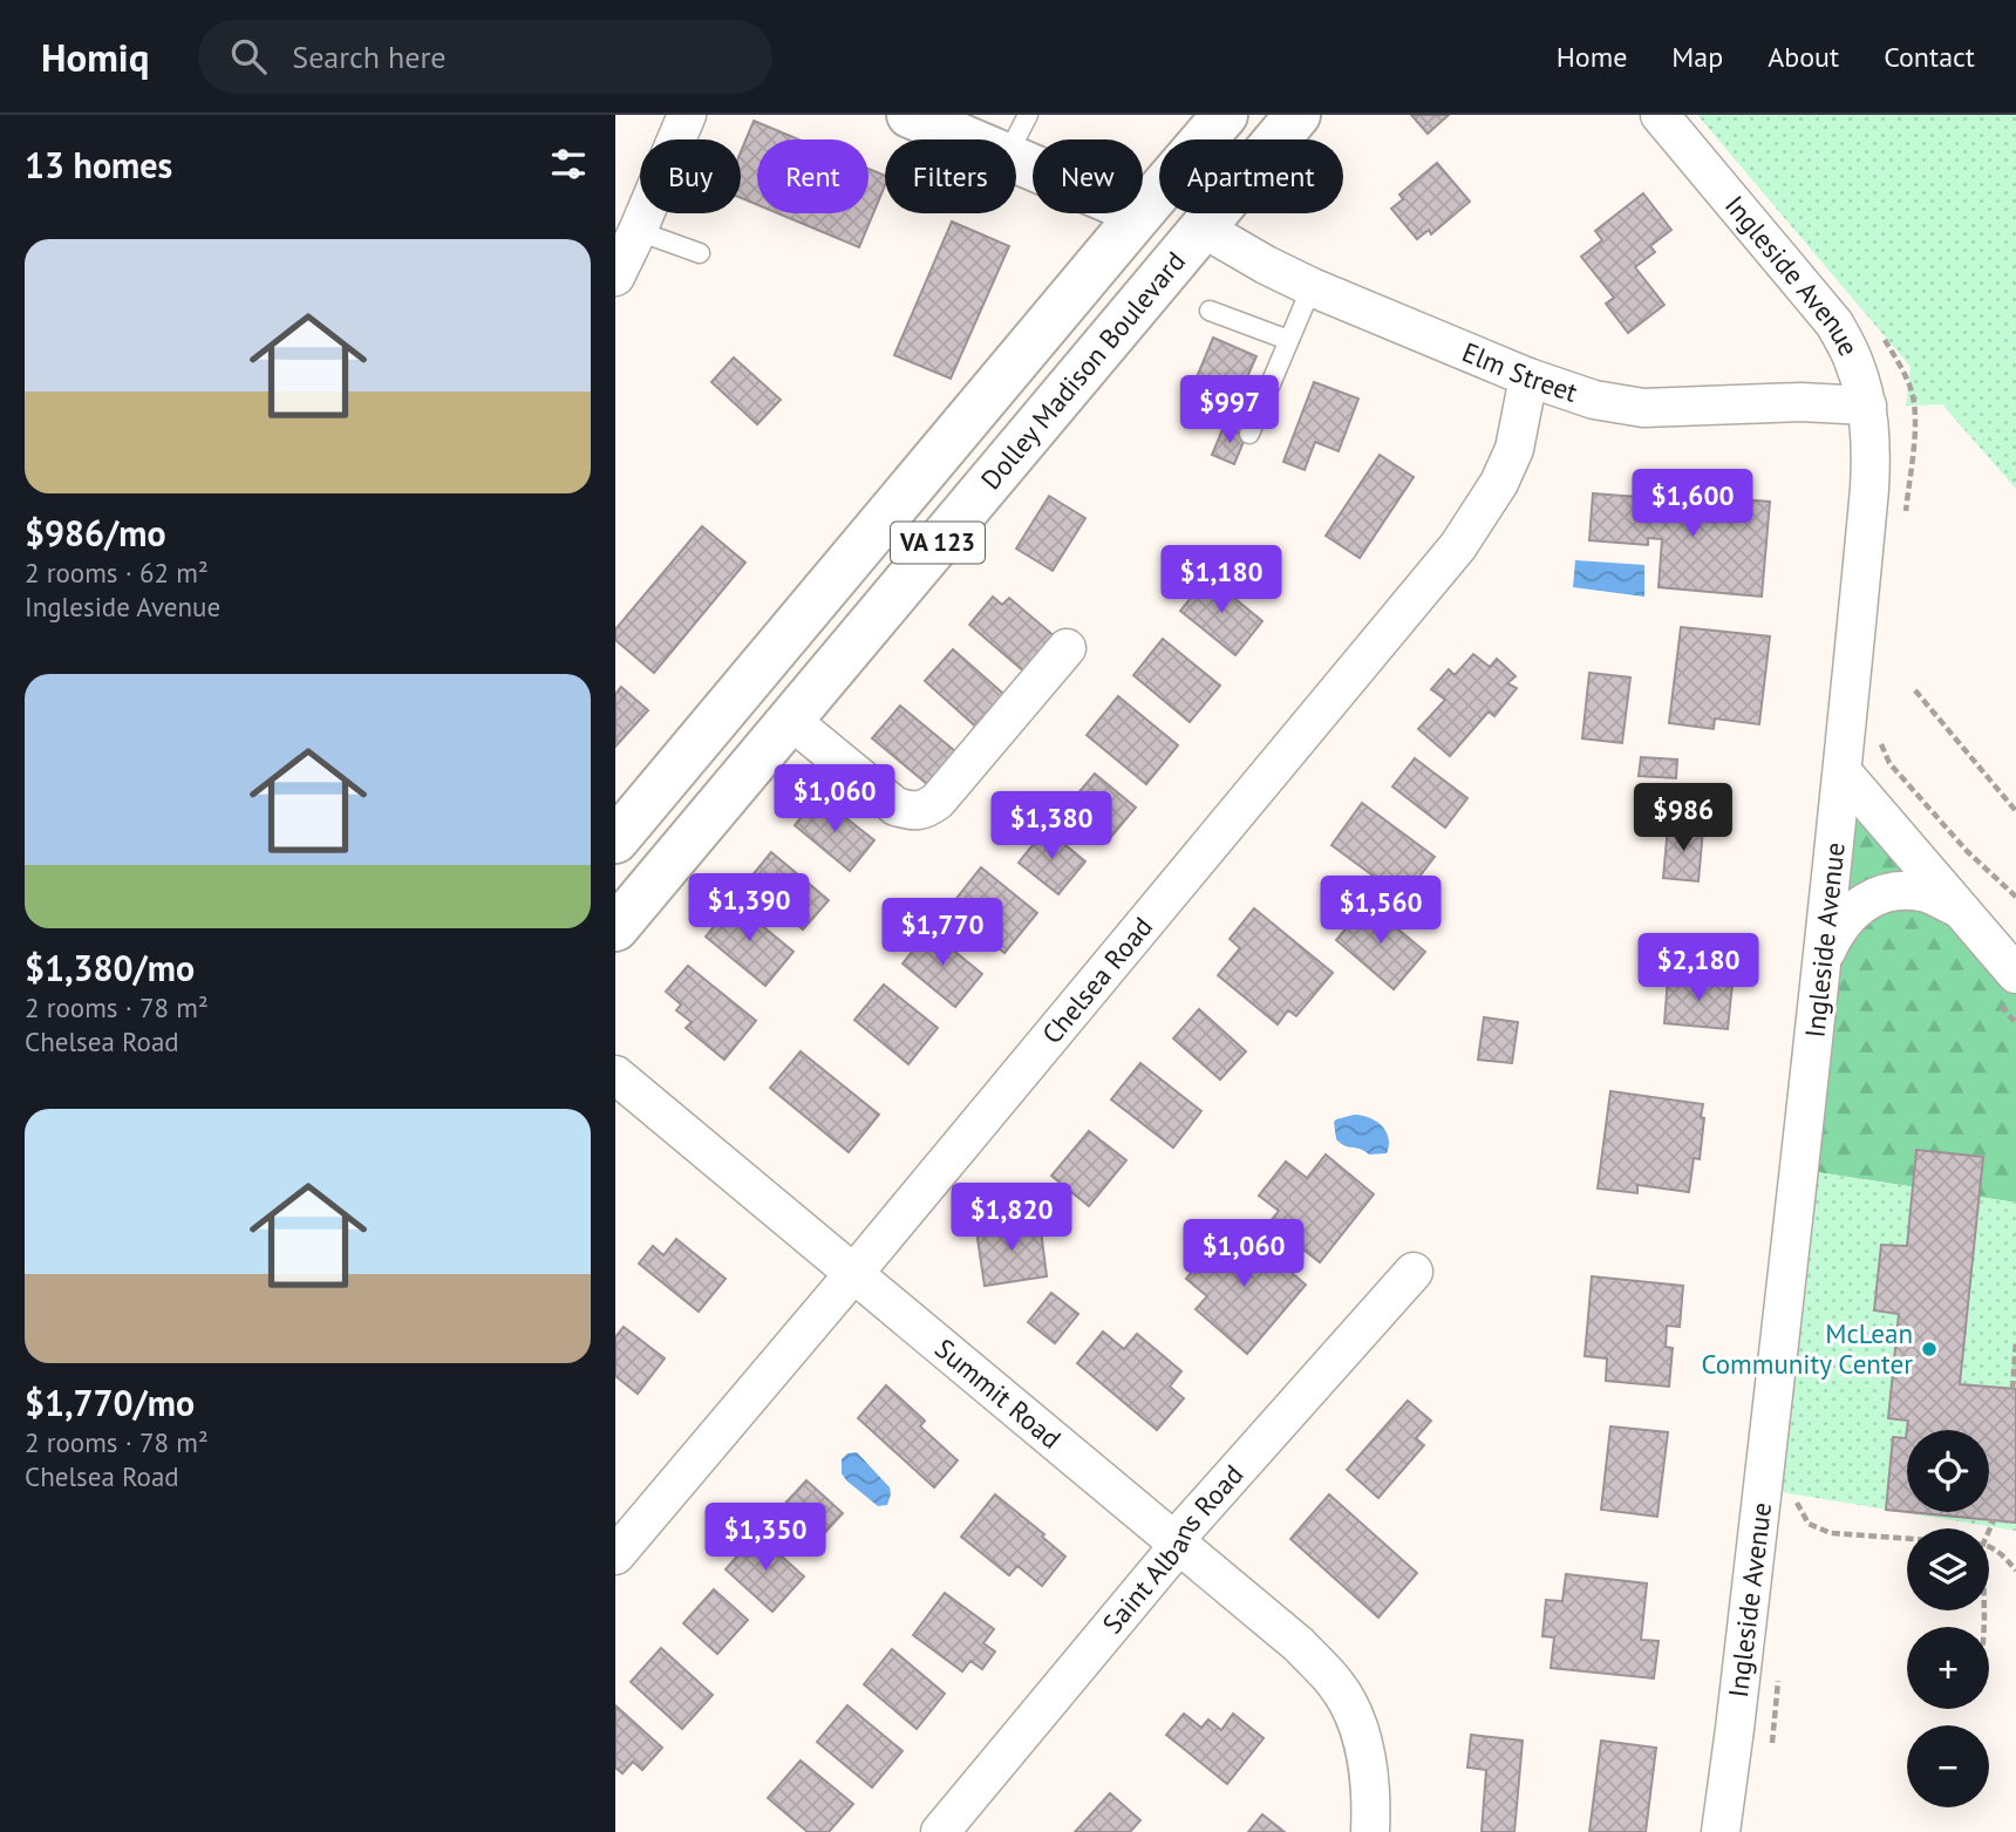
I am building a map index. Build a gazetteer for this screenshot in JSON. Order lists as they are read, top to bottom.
{
  "streets": {
    "main road": ["Dolley Madison Boulevard", "VA 123"],
    "street": [
      "Ingleside Avenue",
      "Elm Street",
      "Chelsea Road",
      "Summit Road",
      "Saint Albans Road"
    ]
  },
  "crossings": [
    ["Ingleside Avenue", "Elm Street"],
    ["Dolley Madison Boulevard", "Elm Street"],
    ["Elm Street", "Chelsea Road"],
    ["Chelsea Road", "Summit Road"],
    ["Summit Road", "Saint Albans Road"]
  ],
  "places": ["McLean Community Center"],
  "page": {
    "header": "Homiq",
    "search": "Search here",
    "nav": [
      "Home",
      "Map",
      "About",
      "Contact"
    ],
    "heading": "13 homes",
    "chip": [
      "Buy",
      "Rent",
      "Filters",
      "New",
      "Apartment"
    ],
    "list": [
      {
        "name": "$986/mo",
        "note": "2 rooms · 62 m² · Ingleside Avenue"
      },
      {
        "name": "$1,380/mo",
        "note": "2 rooms · 78 m² · Chelsea Road"
      },
      {
        "name": "$1,770/mo",
        "note": "2 rooms · 78 m² · Chelsea Road"
      }
    ],
    "price": [
      "$997",
      "$1,600",
      "$1,180",
      "$1,060",
      "$986",
      "$1,380",
      "$1,390",
      "$1,560",
      "$1,770",
      "$2,180",
      "$1,820",
      "$1,060",
      "$1,350"
    ],
    "map_buttons": ["+", "−"]
  }
}
